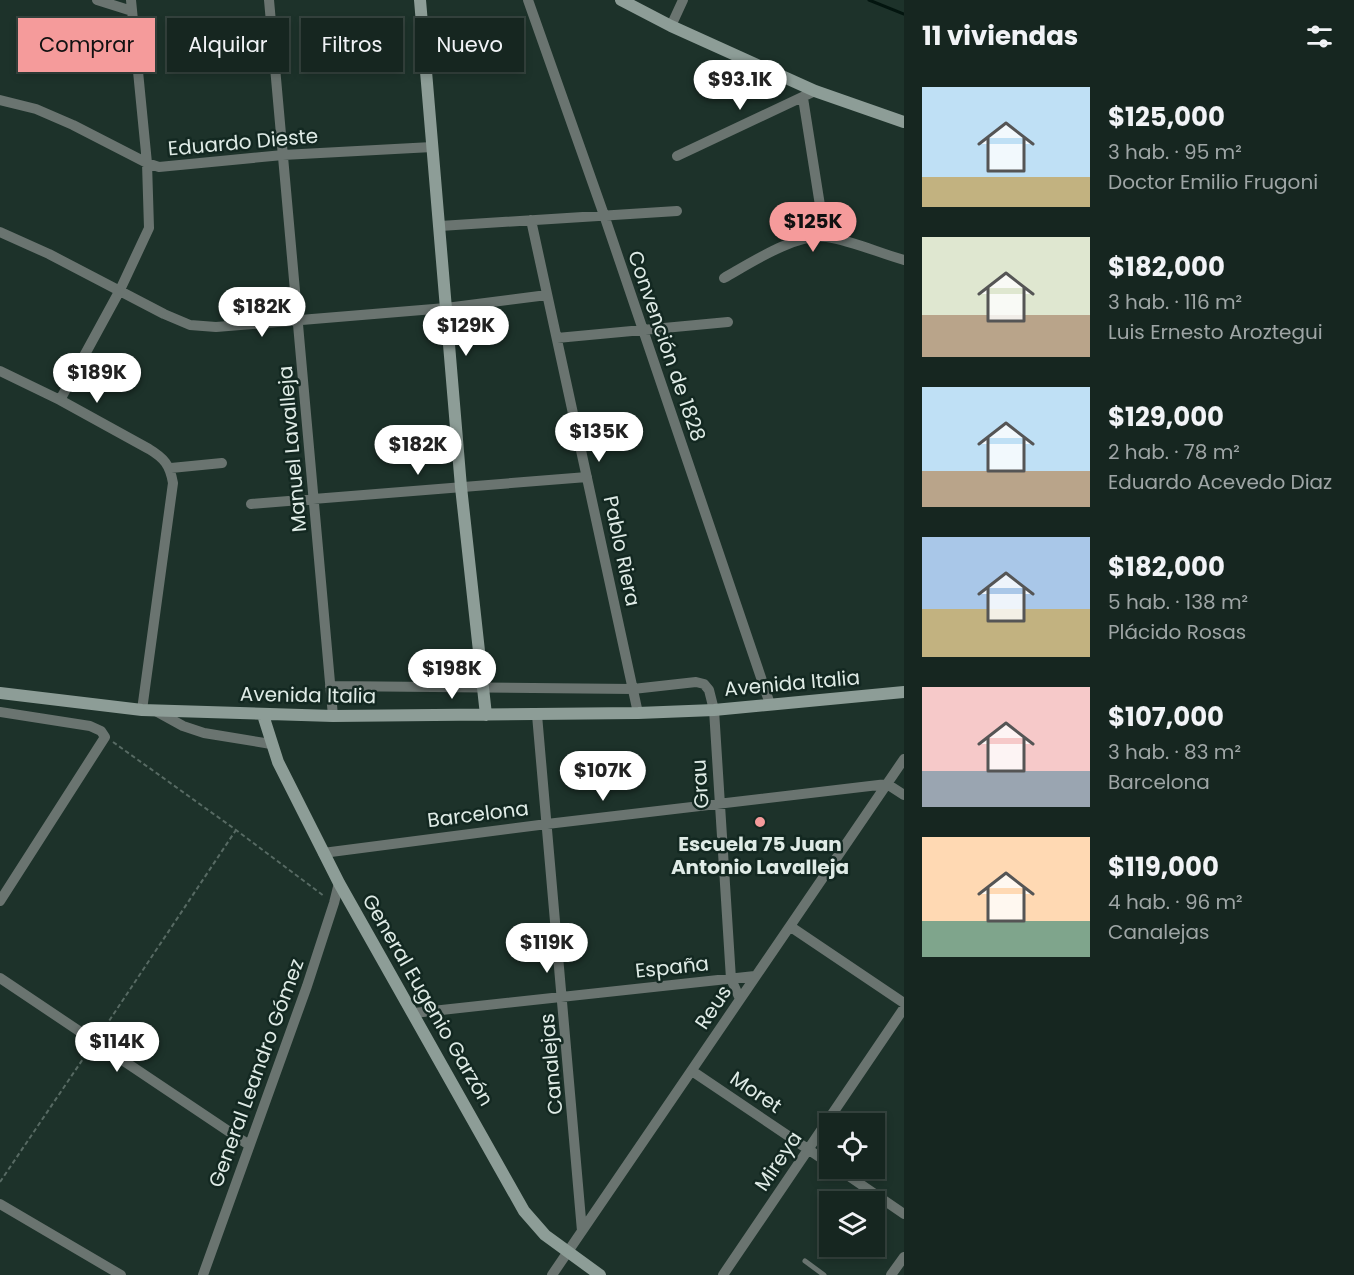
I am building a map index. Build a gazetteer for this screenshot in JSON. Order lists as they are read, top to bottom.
{
  "streets": {
    "street": [
      "Eduardo Dieste",
      "Convención de 1828",
      "Manuel Lavalleja",
      "Pablo Riera",
      "Avenida Italia",
      "Grau",
      "Barcelona",
      "España",
      "General Eugenio Garzón",
      "Reus",
      "Canalejas",
      "General Leandro Gómez",
      "Moret",
      "Mireya"
    ]
  },
  "crossings": [
    ["Eduardo Dieste", "Manuel Lavalleja"],
    ["Convención de 1828", "Avenida Italia"],
    ["Manuel Lavalleja", "Avenida Italia"],
    ["Pablo Riera", "Avenida Italia"],
    ["Avenida Italia", "Grau"],
    ["Avenida Italia", "General Eugenio Garzón"],
    ["Avenida Italia", "Canalejas"],
    ["Grau", "Barcelona"],
    ["Grau", "España"],
    ["Grau", "Reus"],
    ["Barcelona", "General Eugenio Garzón"],
    ["Barcelona", "Reus"],
    ["Barcelona", "Canalejas"],
    ["España", "General Eugenio Garzón"],
    ["España", "Reus"],
    ["España", "Canalejas"],
    ["General Eugenio Garzón", "Reus"],
    ["General Eugenio Garzón", "General Leandro Gómez"],
    ["Reus", "Canalejas"],
    ["Reus", "Moret"],
    ["Moret", "Mireya"]
  ],
  "places": ["Escuela 75 Juan Antonio Lavalleja"],
  "page": {
    "heading": "11 viviendas",
    "chip": [
      "Comprar",
      "Alquilar",
      "Filtros",
      "Nuevo"
    ],
    "price": [
      "$93.1K",
      "$125K",
      "$182K",
      "$129K",
      "$189K",
      "$135K",
      "$182K",
      "$198K",
      "$107K",
      "$119K",
      "$114K"
    ],
    "list": [
      {
        "name": "$125,000",
        "note": "3 hab. · 95 m² · Doctor Emilio Frugoni"
      },
      {
        "name": "$182,000",
        "note": "3 hab. · 116 m² · Luis Ernesto Aroztegui"
      },
      {
        "name": "$129,000",
        "note": "2 hab. · 78 m² · Eduardo Acevedo Diaz"
      },
      {
        "name": "$182,000",
        "note": "5 hab. · 138 m² · Plácido Rosas"
      },
      {
        "name": "$107,000",
        "note": "3 hab. · 83 m² · Barcelona"
      },
      {
        "name": "$119,000",
        "note": "4 hab. · 96 m² · Canalejas"
      }
    ]
  }
}
